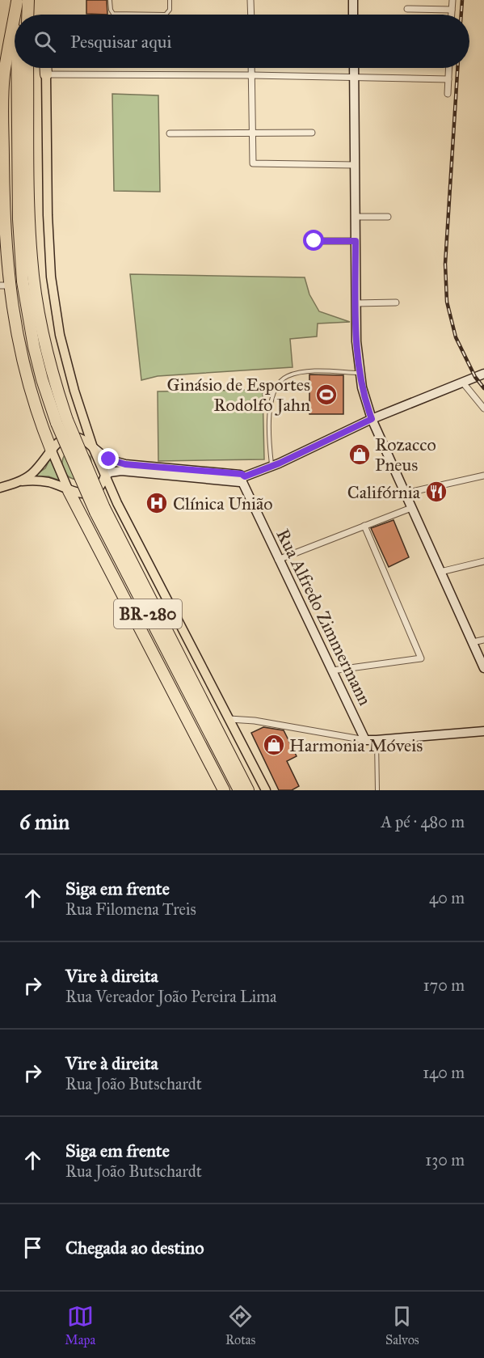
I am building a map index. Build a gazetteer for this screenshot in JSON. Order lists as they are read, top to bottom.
{
  "streets": {
    "highway": ["BR-280"],
    "main road": ["Rua Alfredo Zimmermann"]
  },
  "places": {
    "sports": ["Ginásio de Esportes Rodolfo Jahn"],
    "shop": ["Rozacco Pneus", "Harmonia Móveis"],
    "restaurant": ["Califórnia"],
    "hospital": ["Clínica União"]
  },
  "page": {
    "search": "Pesquisar aqui",
    "heading": ["6 min", "A pé · 480 m"],
    "list": [
      ["Siga em frente", "Rua Filomena Treis", "40 m"],
      ["Vire à direita", "Rua Vereador João Pereira Lima", "170 m"],
      ["Vire à direita", "Rua João Butschardt", "140 m"],
      ["Siga em frente", "Rua João Butschardt", "130 m"],
      "Chegada ao destino"
    ],
    "nav": ["Mapa", "Rotas", "Salvos"]
  }
}
